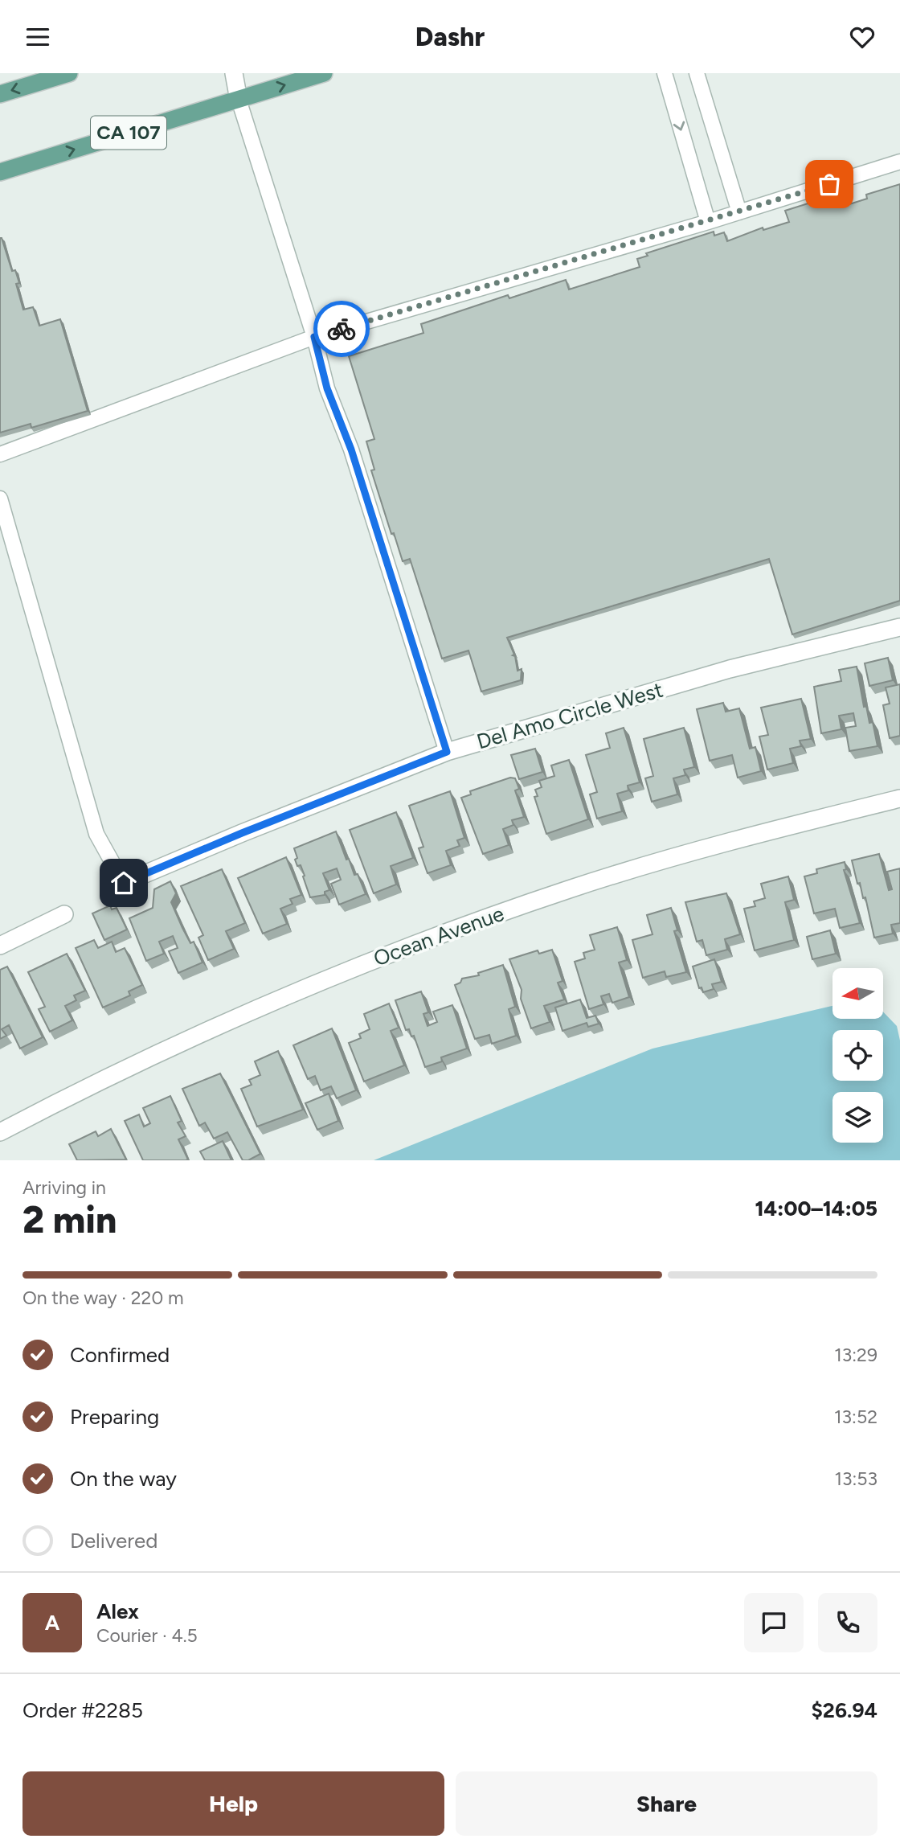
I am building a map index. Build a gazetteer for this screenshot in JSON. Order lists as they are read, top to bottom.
{
  "streets": {
    "main road": ["CA 107"],
    "street": ["Del Amo Circle West", "Ocean Avenue"]
  },
  "north": "left",
  "page": {
    "header": "Dashr",
    "heading": ["2 min", "Arriving in", "14:00–14:05"],
    "panel": [
      "Alex",
      "Courier · 4.5",
      "Order #2285",
      "$26.94"
    ],
    "bar": "On the way · 220 m",
    "list": [
      ["Confirmed", "13:29"],
      ["Preparing", "13:52"],
      ["On the way", "13:53"],
      "Delivered"
    ],
    "round": "A",
    "buttons": ["Help", "Share"]
  }
}
